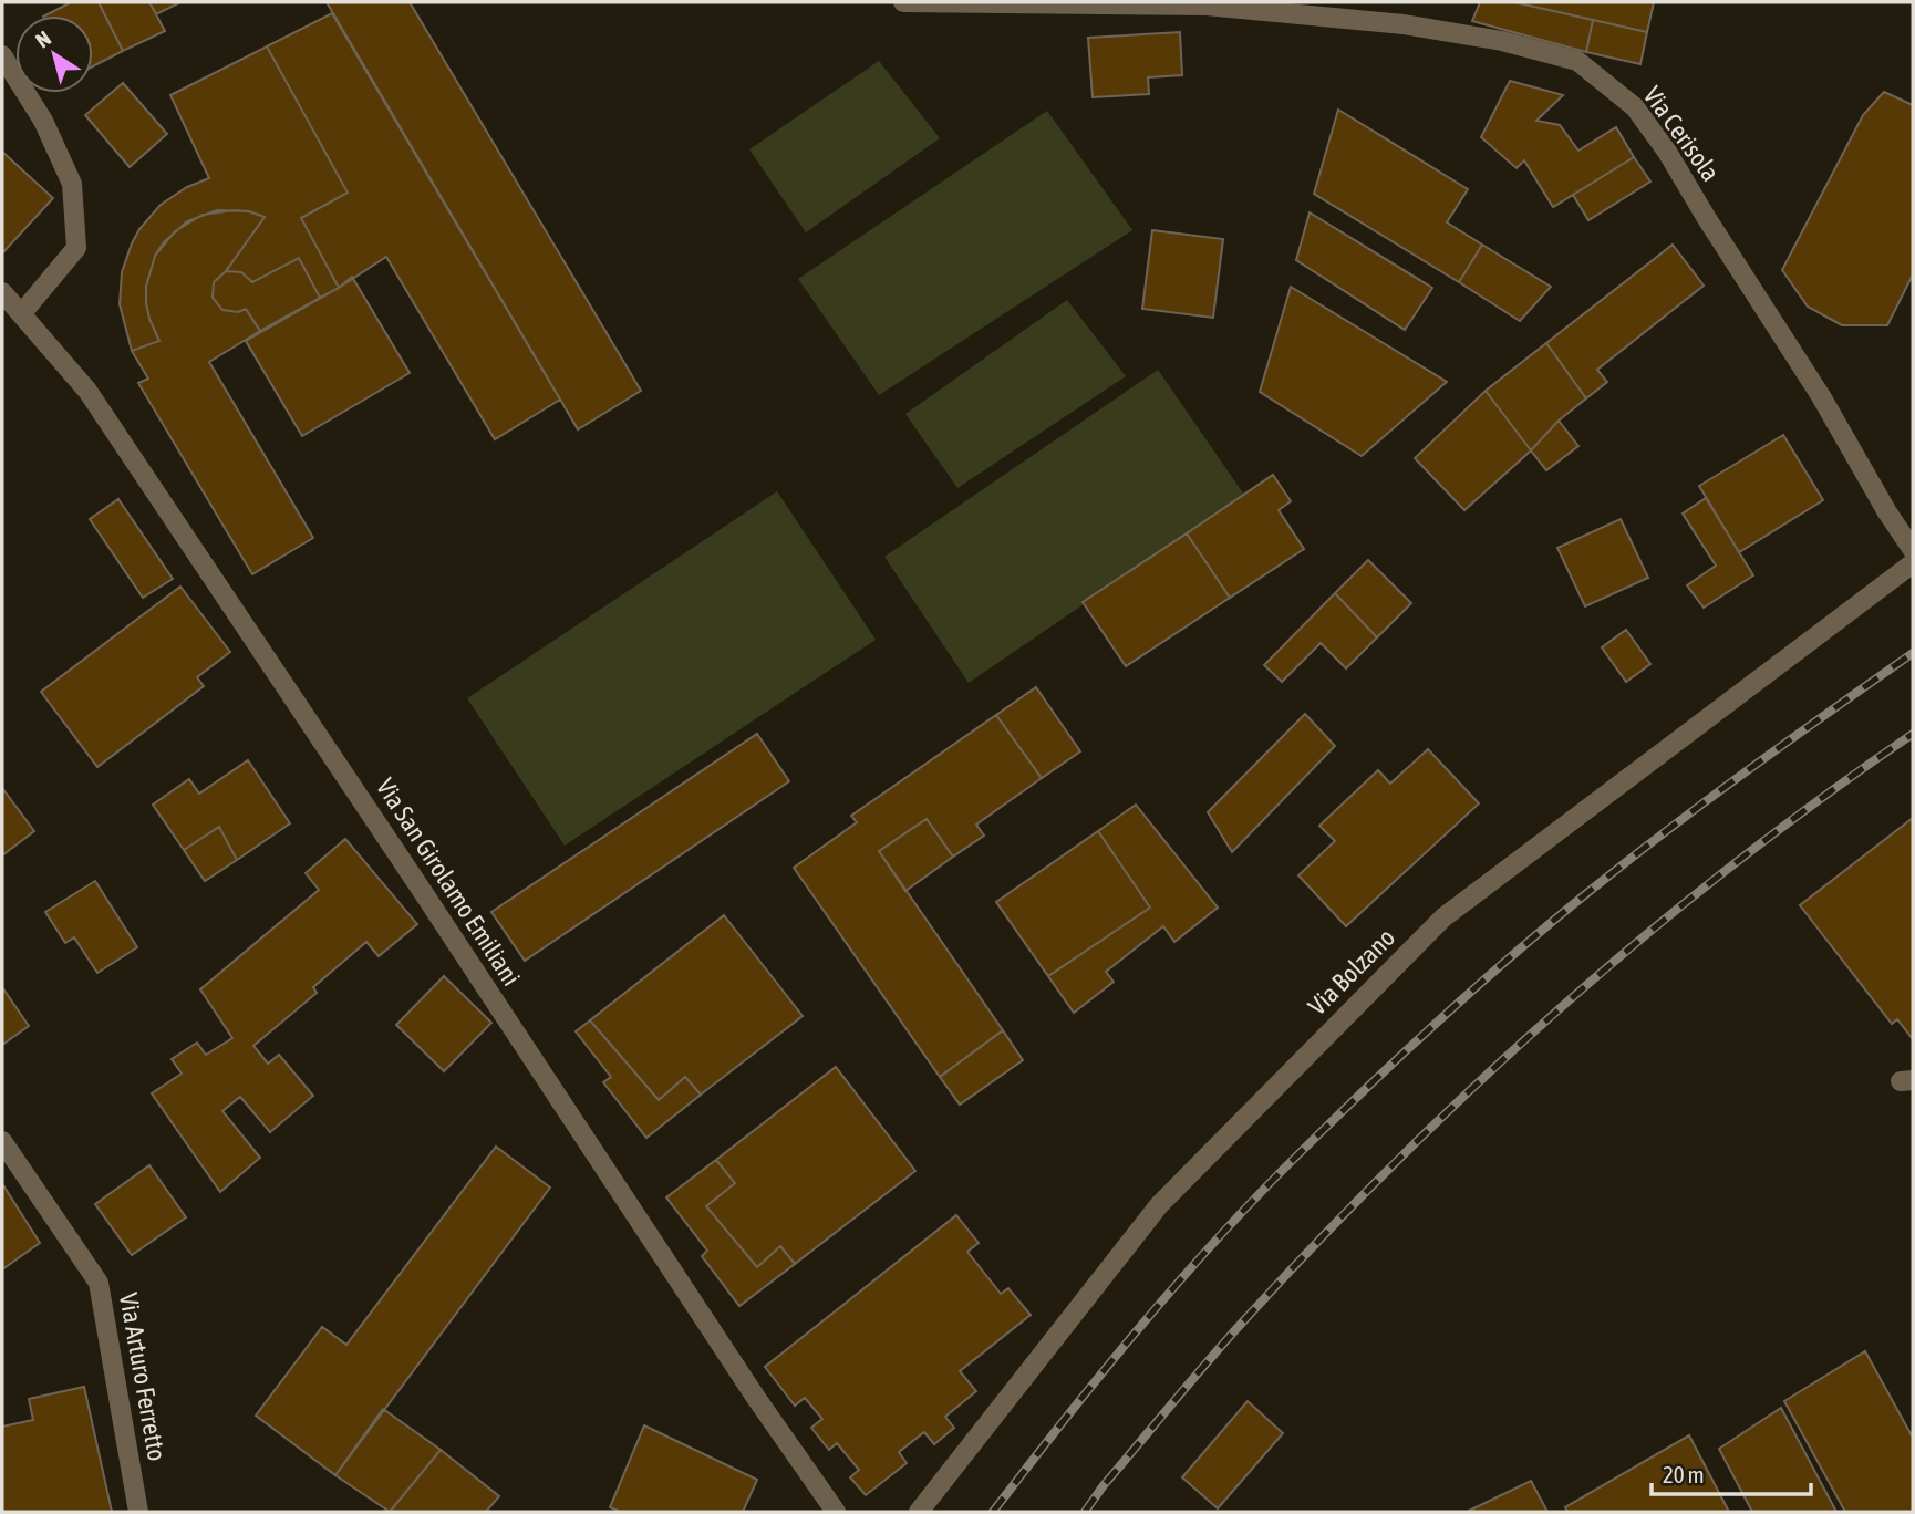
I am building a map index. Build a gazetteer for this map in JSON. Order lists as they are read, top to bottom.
{
  "streets": {
    "street": [
      "Via Cerisola",
      "Via San Girolamo Emiliani",
      "Via Bolzano",
      "Via Arturo Ferretto"
    ]
  },
  "scale_bar": "20 m",
  "north": "top left"
}
